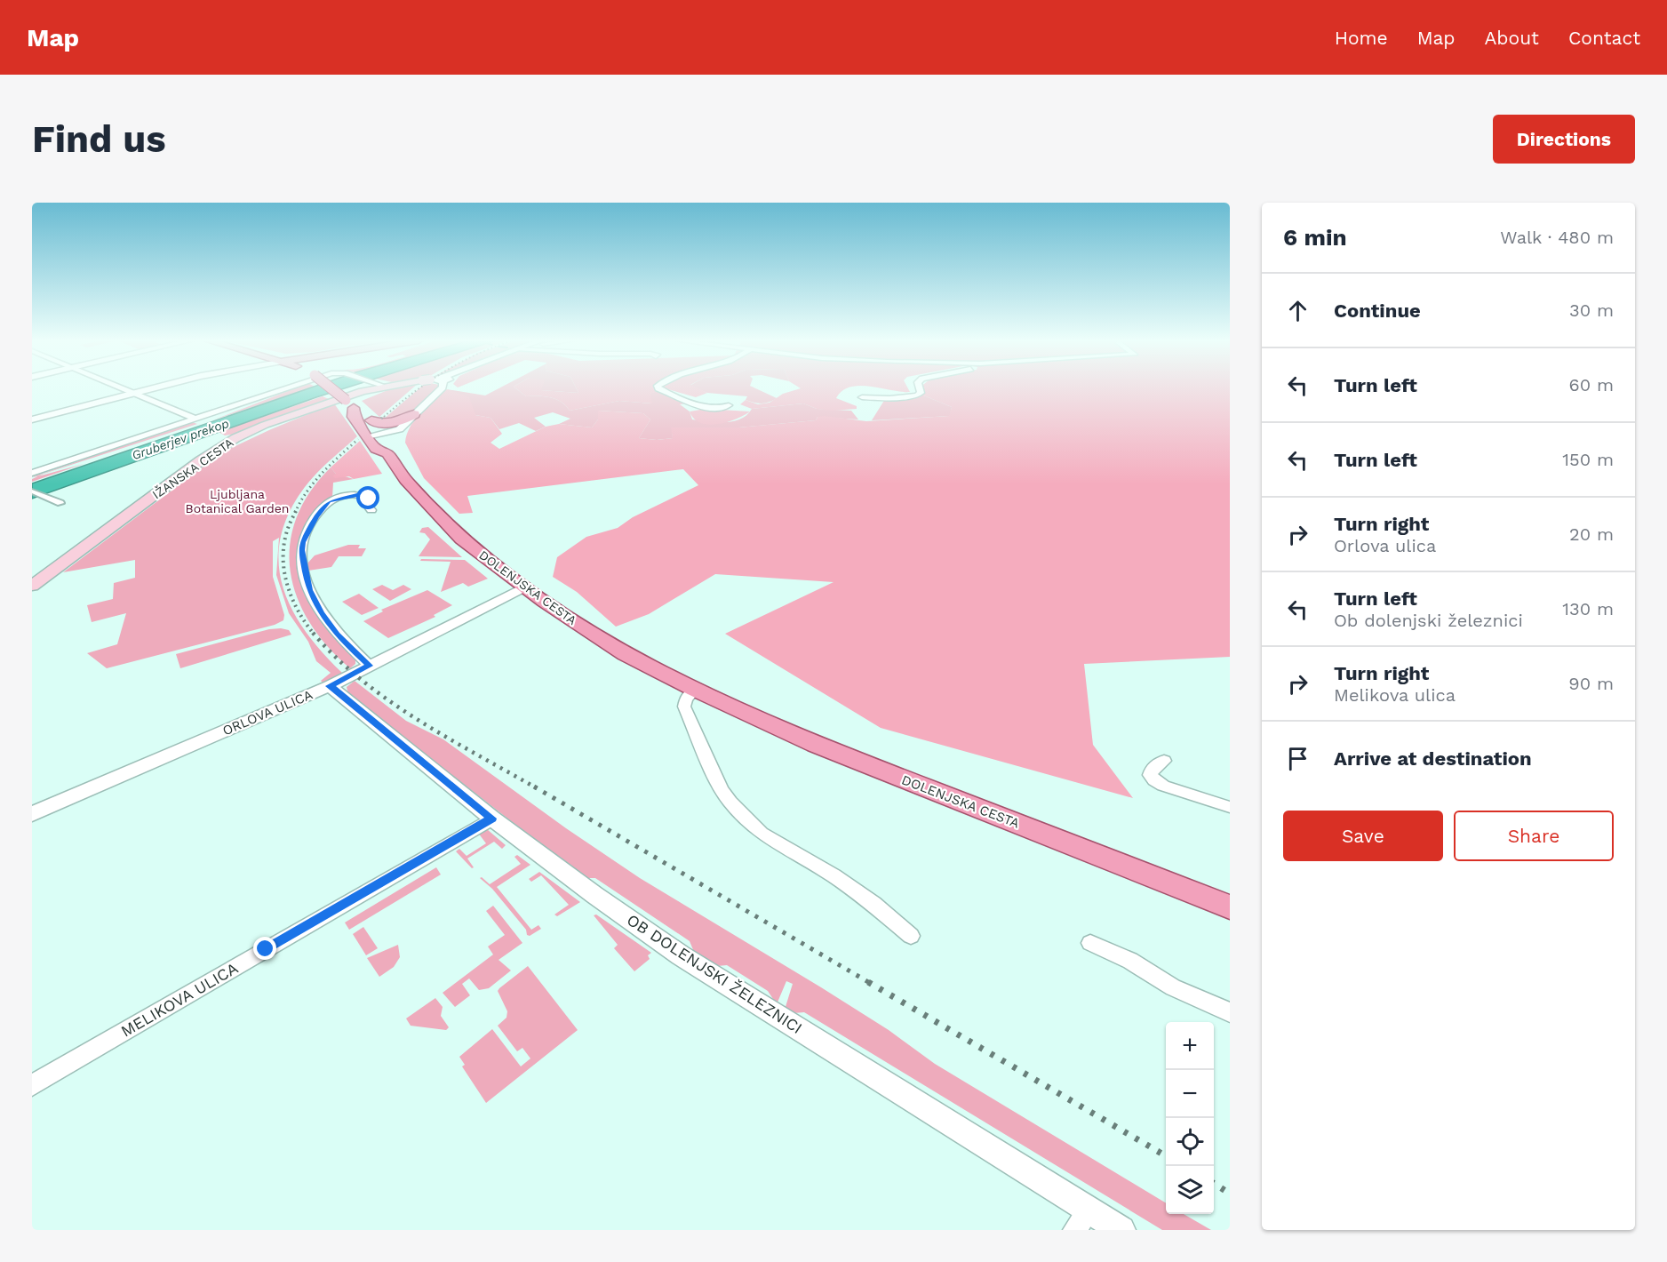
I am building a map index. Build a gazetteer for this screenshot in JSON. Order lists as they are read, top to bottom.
{
  "streets": {
    "main road": ["IŽANSKA CESTA", "DOLENJSKA CESTA"],
    "street": ["ORLOVA ULICA", "OB DOLENJSKI ŽELEZNICI", "MELIKOVA ULICA"]
  },
  "crossings": [
    ["DOLENJSKA CESTA", "ORLOVA ULICA"],
    ["ORLOVA ULICA", "OB DOLENJSKI ŽELEZNICI"],
    ["OB DOLENJSKI ŽELEZNICI", "MELIKOVA ULICA"]
  ],
  "water": ["Gruberjev prekop"],
  "parks": ["Ljubljana Botanical Garden"],
  "page": {
    "header": "Map",
    "nav": [
      "Home",
      "Map",
      "About",
      "Contact"
    ],
    "buttons": [
      "Directions",
      ["Save", "Share"]
    ],
    "title": "Find us",
    "heading": ["6 min", "Walk · 480 m"],
    "list": [
      ["Continue", "30 m"],
      ["Turn left", "60 m"],
      ["Turn left", "150 m"],
      ["Turn right", "Orlova ulica", "20 m"],
      ["Turn left", "Ob dolenjski železnici", "130 m"],
      ["Turn right", "Melikova ulica", "90 m"],
      "Arrive at destination"
    ],
    "map_buttons": ["+", "−"]
  }
}
